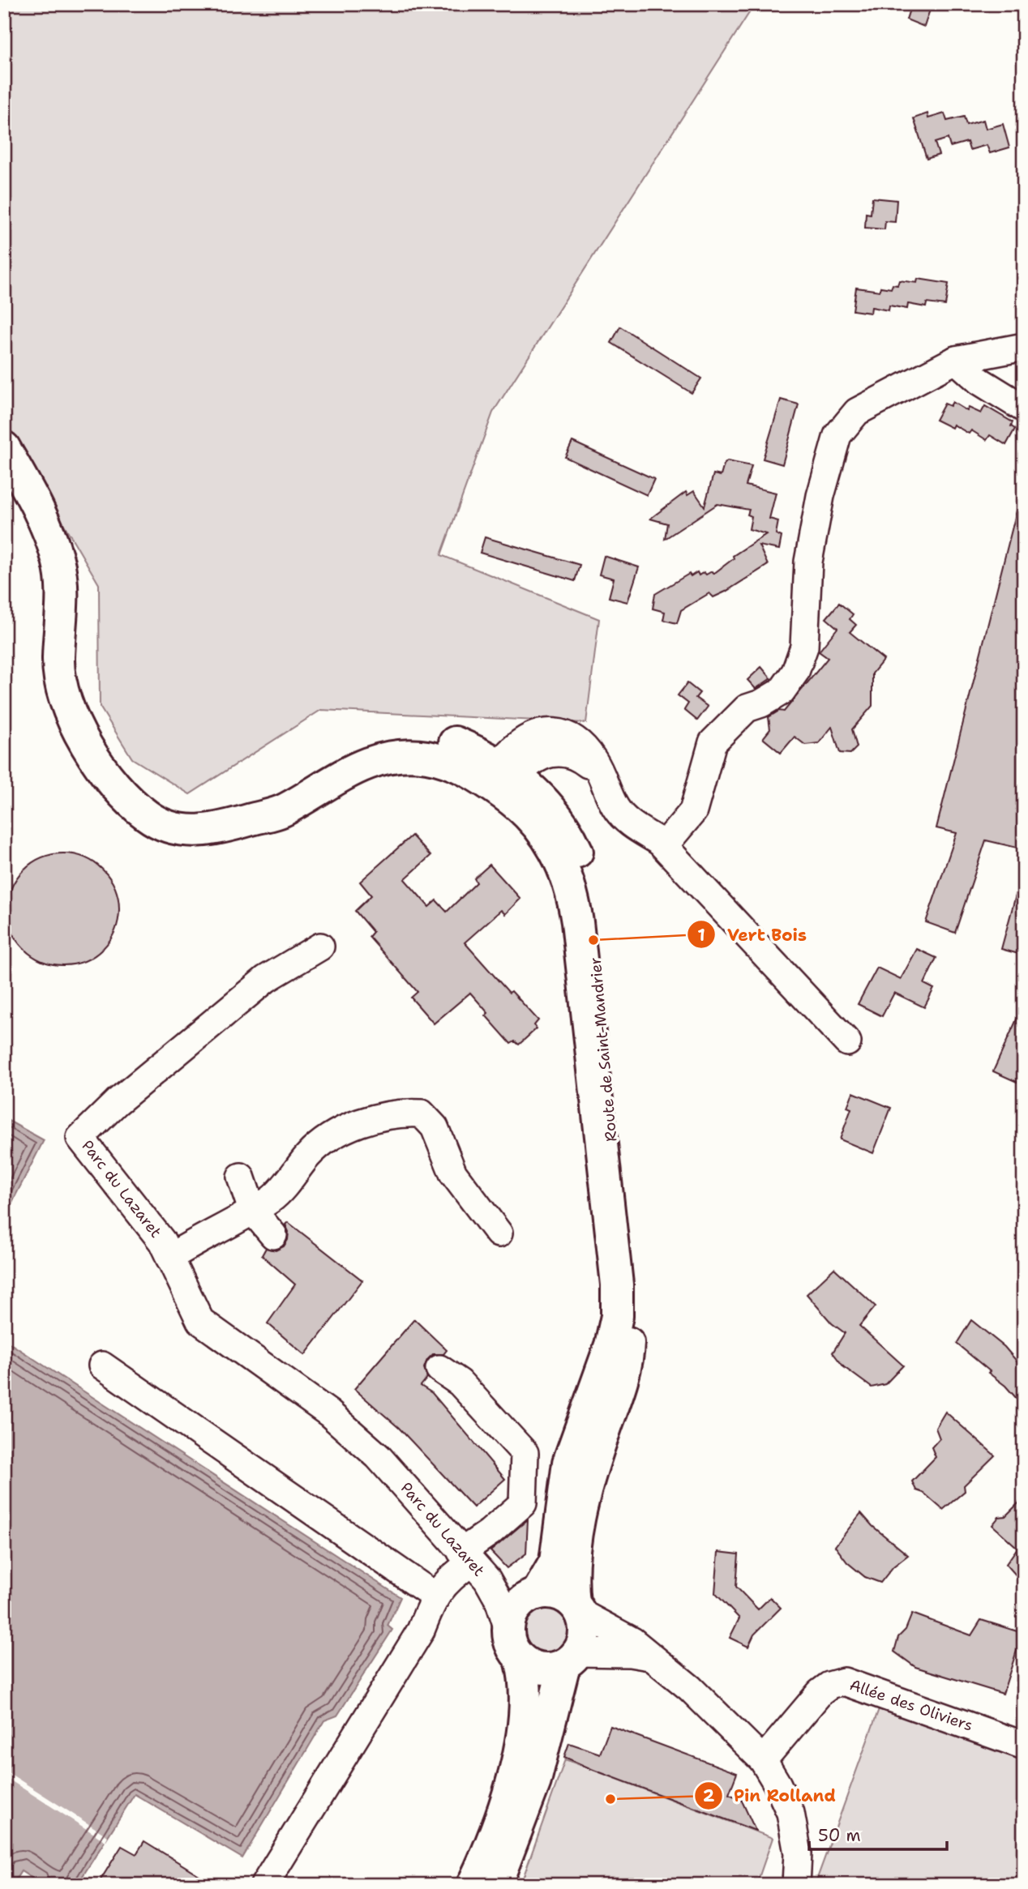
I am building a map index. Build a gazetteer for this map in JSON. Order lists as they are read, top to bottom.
{
  "streets": {
    "main road": ["Route de Saint-Mandrier"],
    "street": ["Parc du Lazaret", "Allée des Oliviers"]
  },
  "crossings": [
    ["Route de Saint-Mandrier", "Parc du Lazaret"]
  ],
  "places": ["Vert Bois", "Pin Rolland"],
  "scale_bar": "50 m"
}
